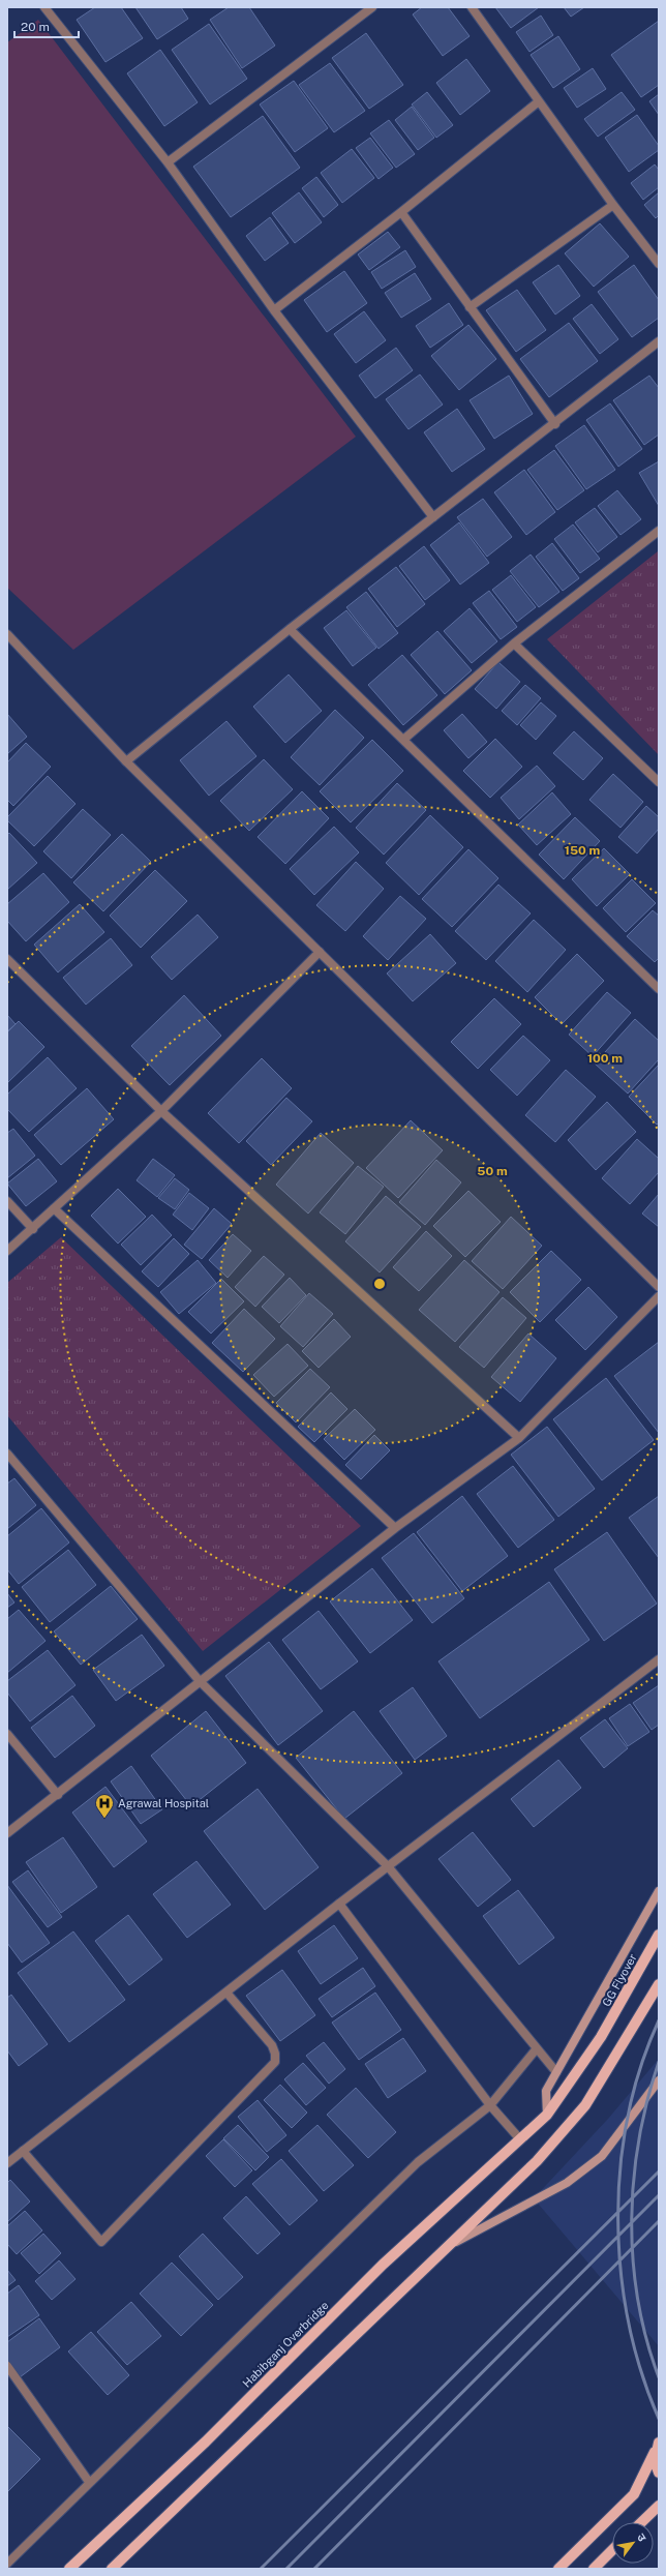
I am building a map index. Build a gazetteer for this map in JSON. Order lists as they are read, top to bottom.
{
  "streets": {
    "main road": ["GG Flyover", "Habibganj Overbridge"]
  },
  "crossings": [
    ["GG Flyover", "Habibganj Overbridge"]
  ],
  "places": {
    "hospital": ["Agrawal Hospital"]
  },
  "scale_bar": "20 m",
  "north": "top right",
  "rings": ["150 m", "100 m", "50 m"]
}
